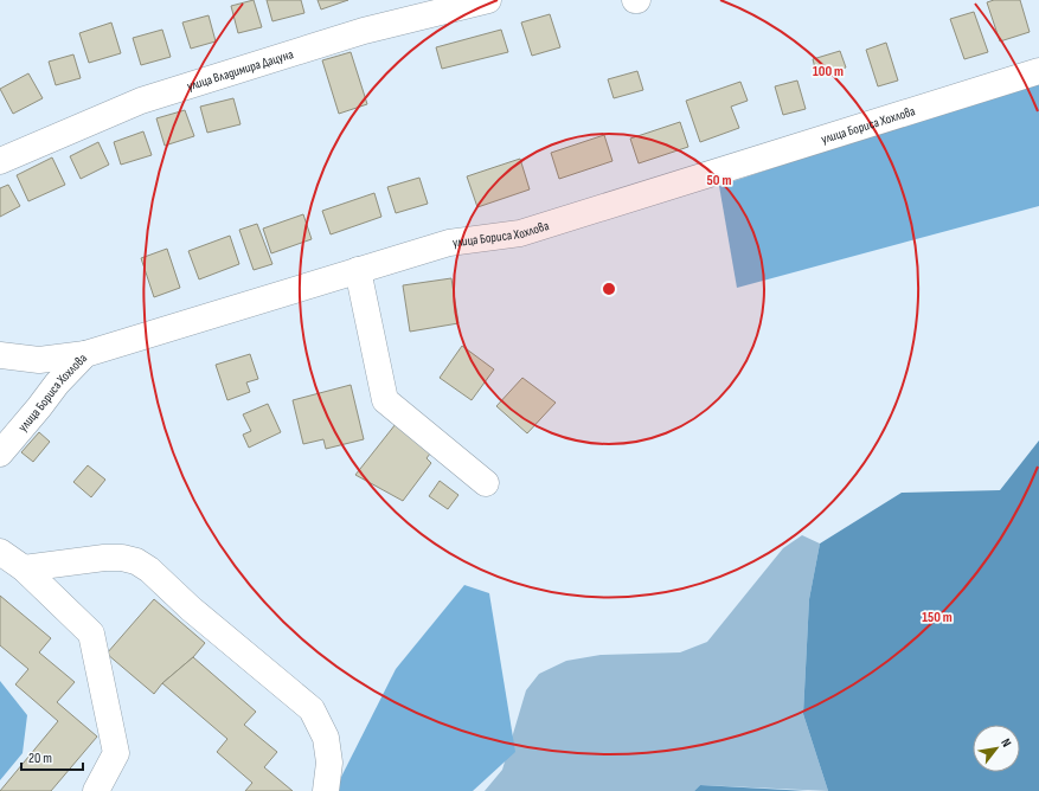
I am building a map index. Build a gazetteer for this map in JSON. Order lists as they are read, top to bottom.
{
  "streets": {
    "street": ["улица Владимира Дацуна", "улица Бориса Хохлова"]
  },
  "scale_bar": "20 m",
  "north": "top right",
  "rings": ["100 m", "50 m", "150 m"]
}
